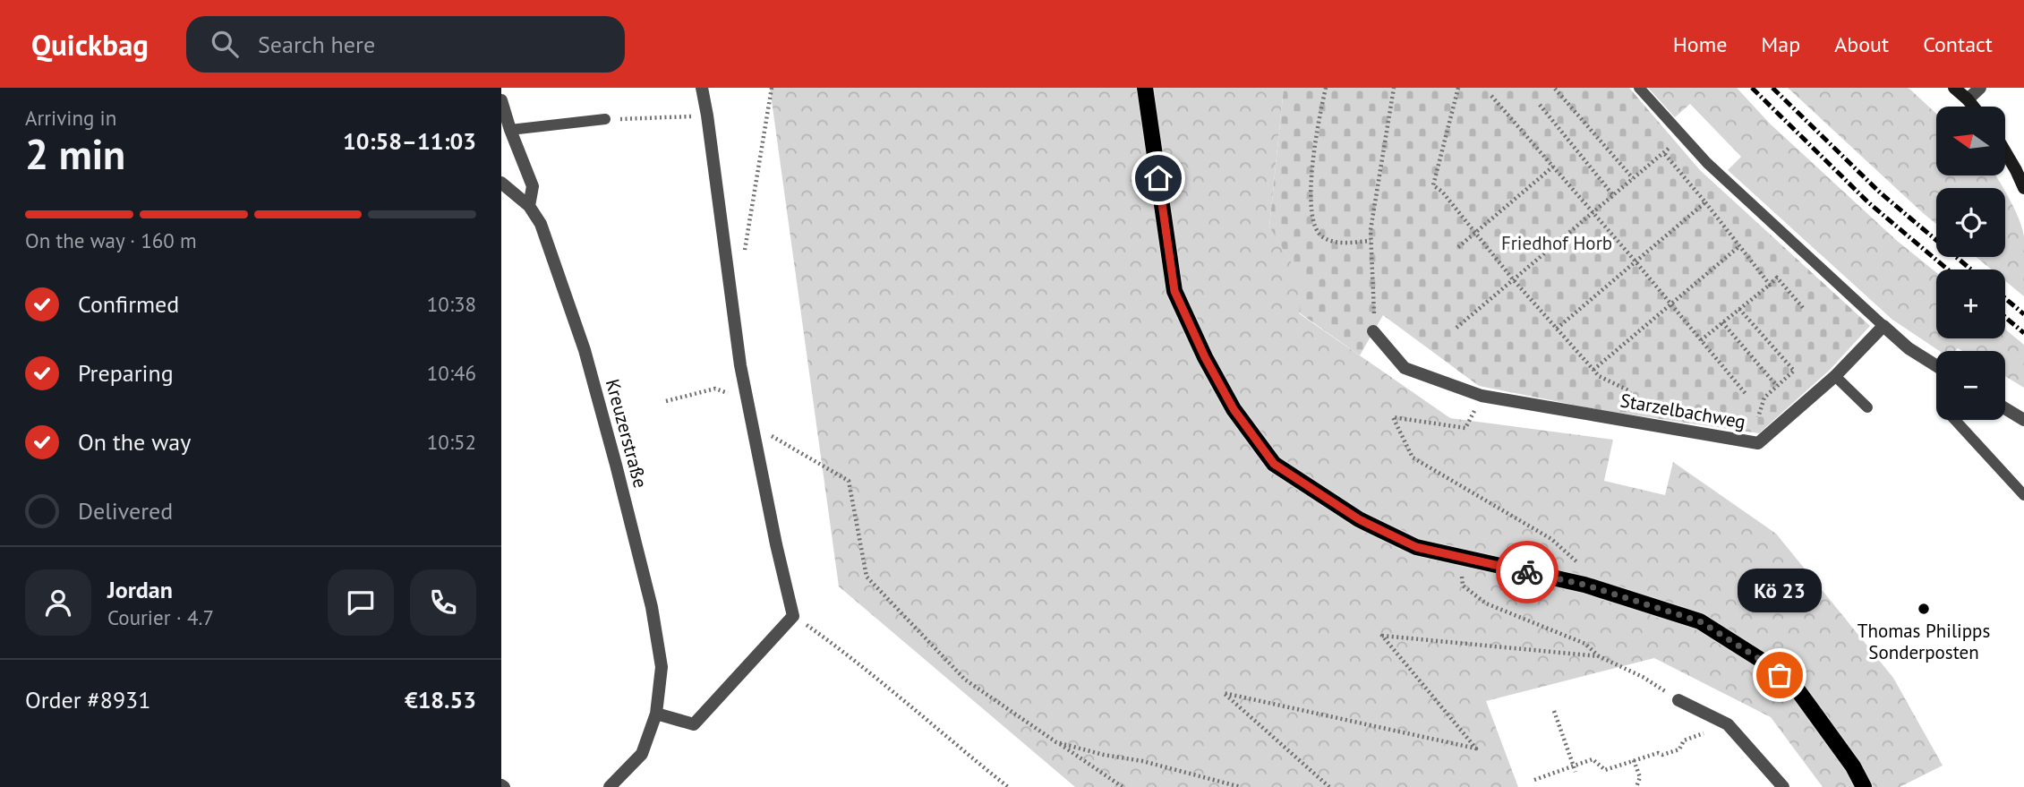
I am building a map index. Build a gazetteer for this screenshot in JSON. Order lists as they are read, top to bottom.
{
  "streets": {
    "street": ["Starzelbachweg", "Kreuzerstraße"]
  },
  "parks": ["Friedhof Horb"],
  "places": ["Thomas Philipps Sonderposten", "Kö 23"],
  "north": "left",
  "page": {
    "header": "Quickbag",
    "search": "Search here",
    "nav": [
      "Home",
      "Map",
      "About",
      "Contact"
    ],
    "heading": ["2 min", "Arriving in", "10:58–11:03"],
    "panel": [
      "Jordan",
      "Courier · 4.7",
      "Order #8931",
      "€18.53"
    ],
    "map_buttons": ["+", "−"],
    "bar": "On the way · 160 m",
    "list": [
      ["Confirmed", "10:38"],
      ["Preparing", "10:46"],
      ["On the way", "10:52"],
      "Delivered"
    ],
    "bubble": "Kö 23"
  }
}
